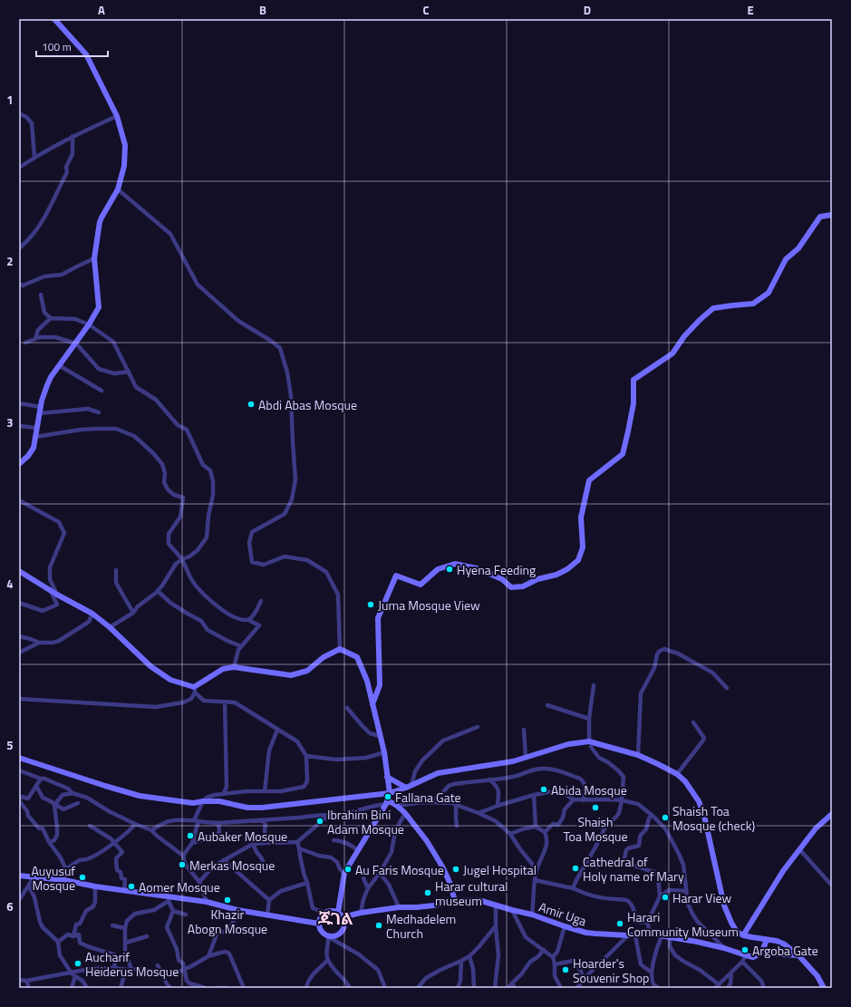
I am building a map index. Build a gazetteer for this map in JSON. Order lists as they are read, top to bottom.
{
  "streets": {
    "street": ["Amir Uga"]
  },
  "districts": ["ጁገል"],
  "places": [
    "Abdi Abas Mosque",
    "Hyena Feeding",
    "Juma Mosque View",
    "Abida Mosque",
    "Fallana Gate",
    "Shaish Toa Mosque",
    "Shaish Toa Mosque (check)",
    "Ibrahim Bini Adam Mosque",
    "Aubaker Mosque",
    "Merkas Mosque",
    "Cathedral of Holy name of Mary",
    "Au Faris Mosque",
    "Jugel Hospital",
    "Auyusuf Mosque",
    "Aomer Mosque",
    "Harar cultural museum",
    "Harar View",
    "Khazir Abogn Mosque",
    "Harari Community Museum",
    "Medhadelem Church",
    "Argoba Gate",
    "Aucharif Heiderus Mosque",
    "Hoarder's Souvenir Shop"
  ],
  "scale_bar": "100 m",
  "grid": {
    "columns": [
      "A",
      "B",
      "C",
      "D",
      "E"
    ],
    "rows": [
      "1",
      "2",
      "3",
      "4",
      "5",
      "6"
    ]
  }
}
